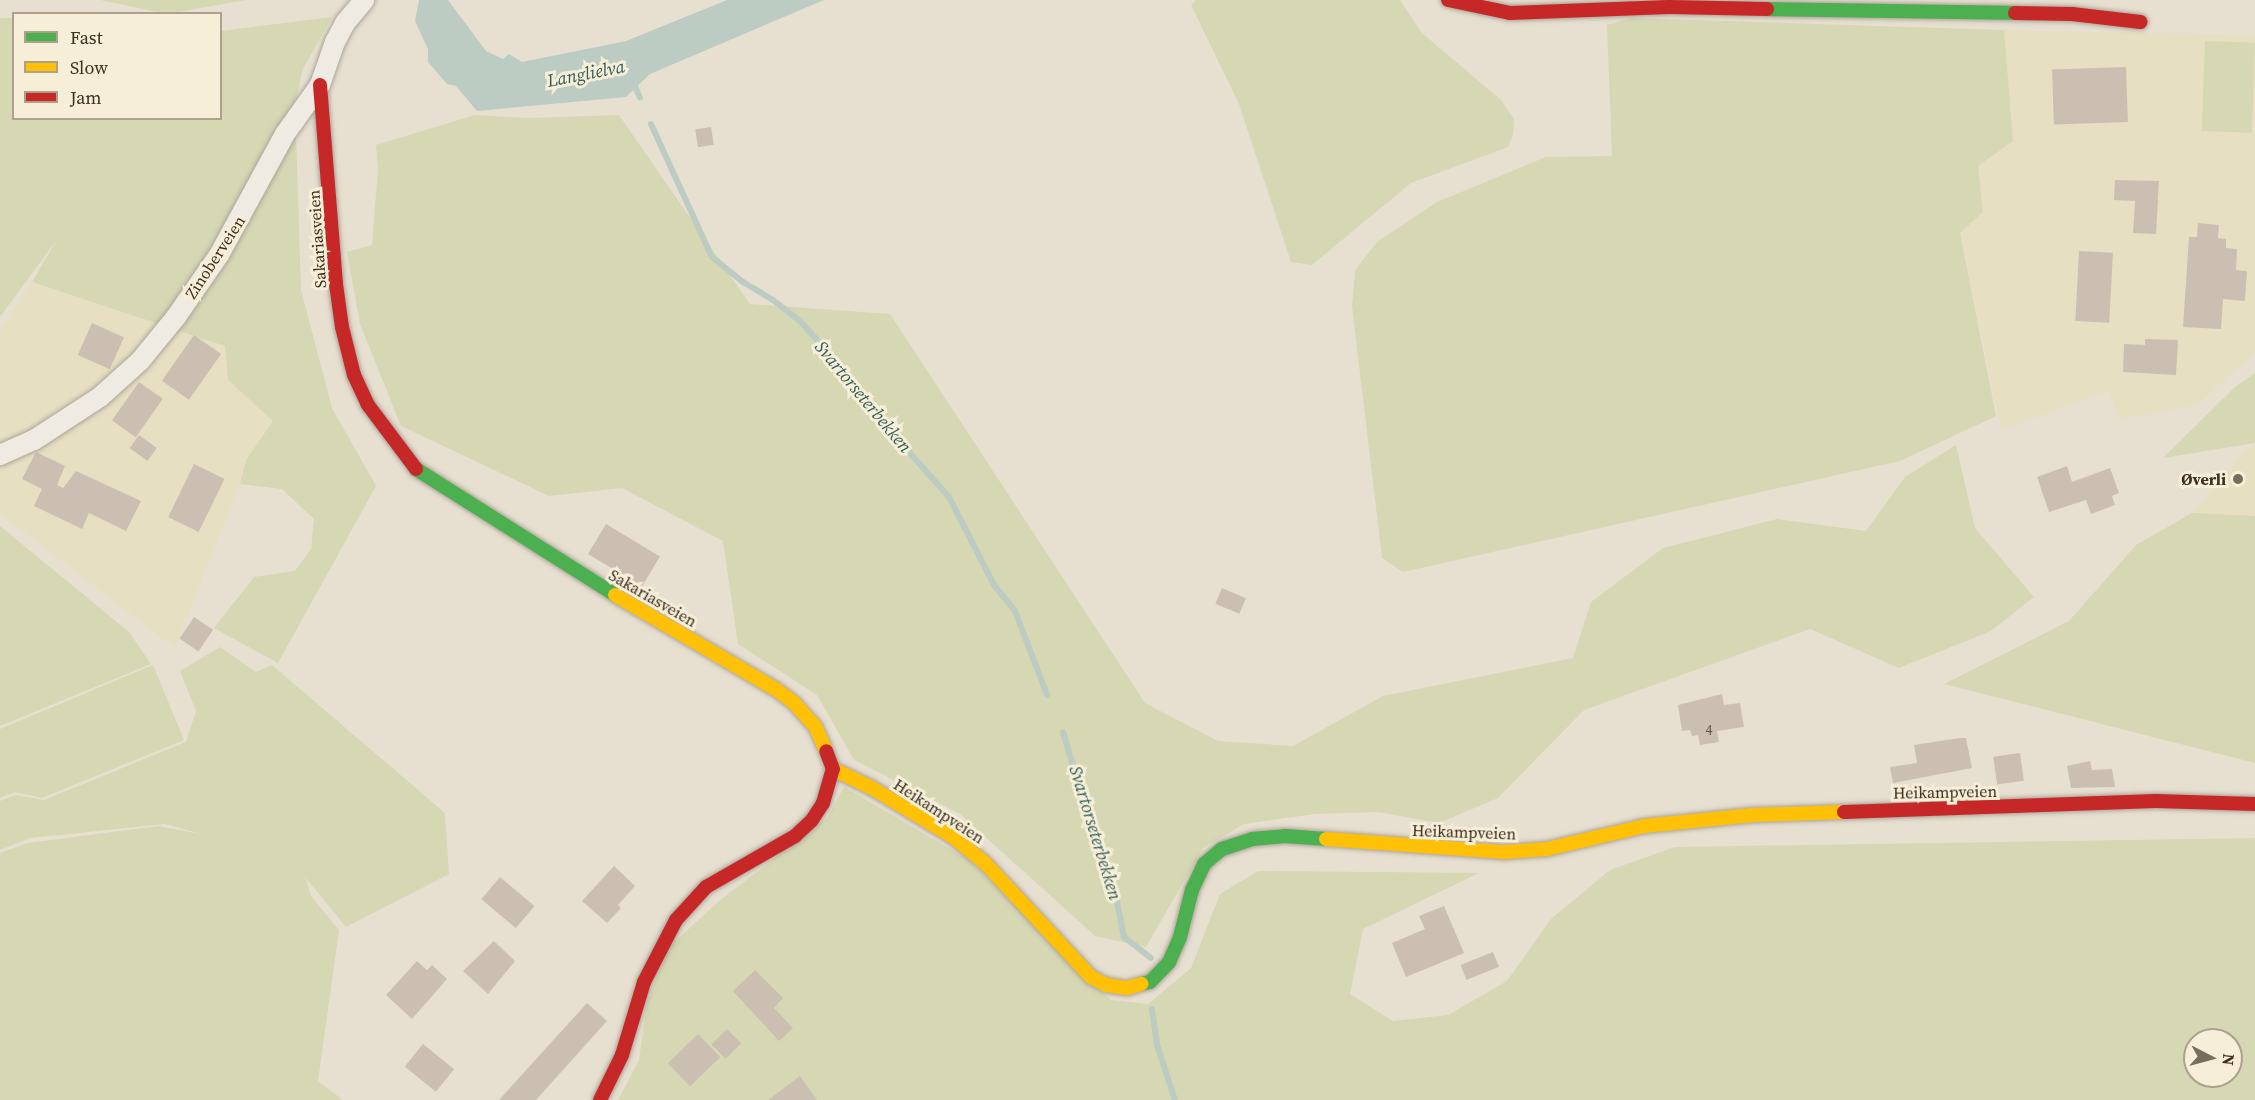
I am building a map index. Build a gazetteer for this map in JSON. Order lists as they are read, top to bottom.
{
  "streets": {
    "street": ["Sakariasveien", "Zinoberveien", "Heikampveien"]
  },
  "crossings": [
    ["Sakariasveien", "Zinoberveien"],
    ["Sakariasveien", "Heikampveien"]
  ],
  "water": ["Langlielva", "Svartorseterbekken"],
  "places": ["Øverli"],
  "house_numbers": ["4"],
  "legend": ["Fast", "Slow", "Jam"],
  "north": "right"
}
